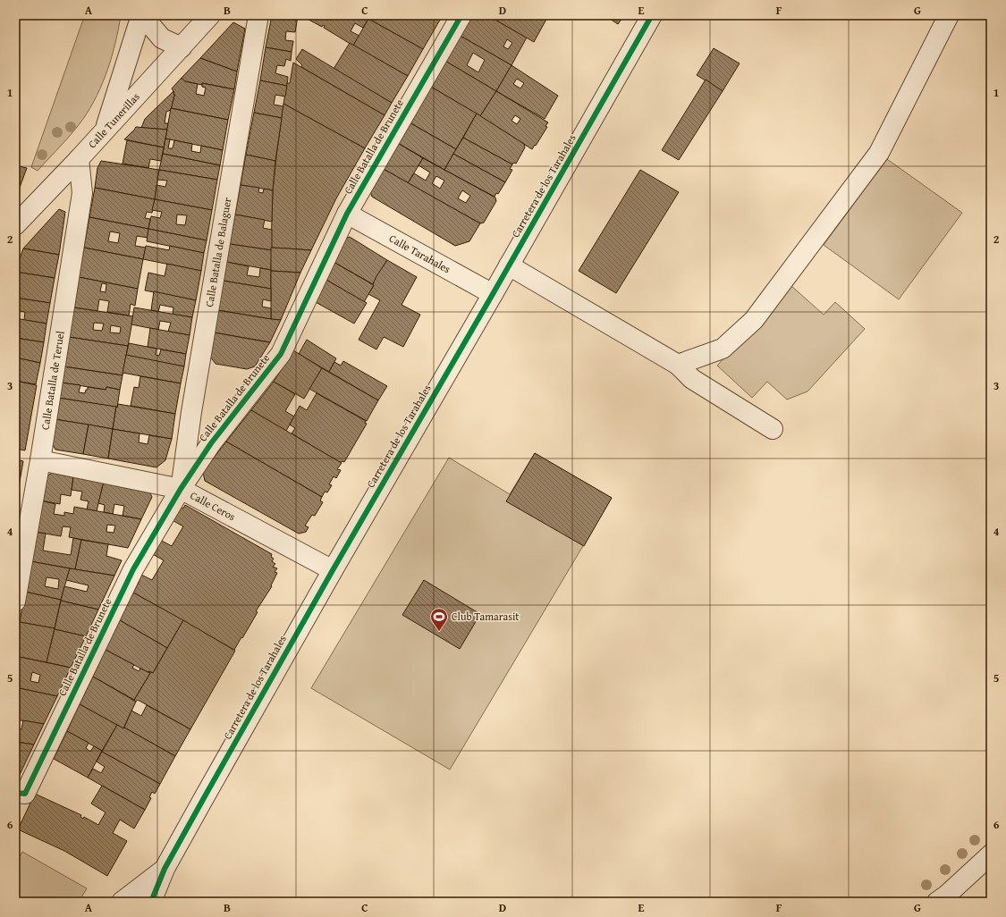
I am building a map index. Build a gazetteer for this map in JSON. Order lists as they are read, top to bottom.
{
  "streets": {
    "street": [
      "Calle Tunerillas",
      "Calle Batalla de Brunete",
      "Carretera de los Tarahales",
      "Calle Batalla de Balaguer",
      "Calle Tarahales",
      "Calle Batalla de Teruel",
      "Calle Ceros"
    ]
  },
  "crossings": [
    ["Calle Tunerillas", "Calle Batalla de Teruel"],
    ["Calle Batalla de Brunete", "Calle Batalla de Balaguer"],
    ["Calle Batalla de Brunete", "Calle Tarahales"],
    ["Calle Batalla de Brunete", "Calle Ceros"],
    ["Carretera de los Tarahales", "Calle Tarahales"],
    ["Carretera de los Tarahales", "Calle Ceros"],
    ["Calle Batalla de Balaguer", "Calle Ceros"],
    ["Calle Batalla de Teruel", "Calle Ceros"]
  ],
  "places": {
    "sports": ["Club Tamarasit"]
  },
  "grid": {
    "columns": [
      "A",
      "B",
      "C",
      "D",
      "E",
      "F",
      "G"
    ],
    "rows": [
      "1",
      "2",
      "3",
      "4",
      "5",
      "6"
    ]
  }
}
